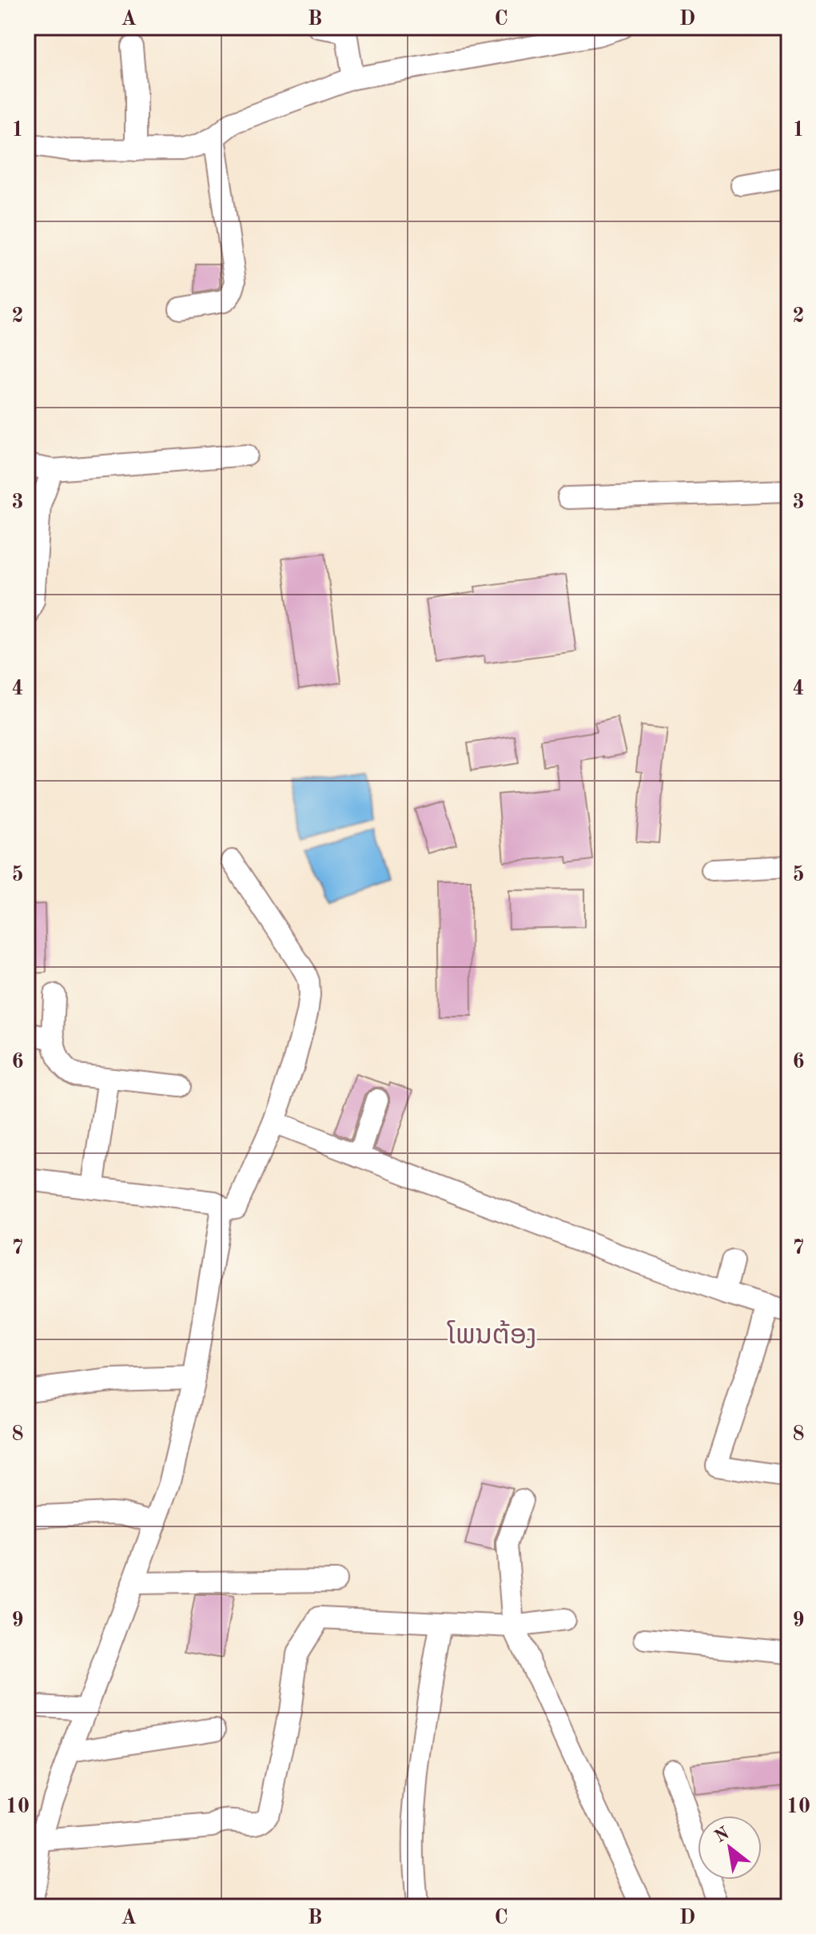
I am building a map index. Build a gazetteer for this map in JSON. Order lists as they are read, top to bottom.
{
  "districts": ["ໂພນຕ້ອງ"],
  "north": "top left",
  "grid": {
    "columns": [
      "A",
      "B",
      "C",
      "D"
    ],
    "rows": [
      "1",
      "2",
      "3",
      "4",
      "5",
      "6",
      "7",
      "8",
      "9",
      "10"
    ]
  }
}
